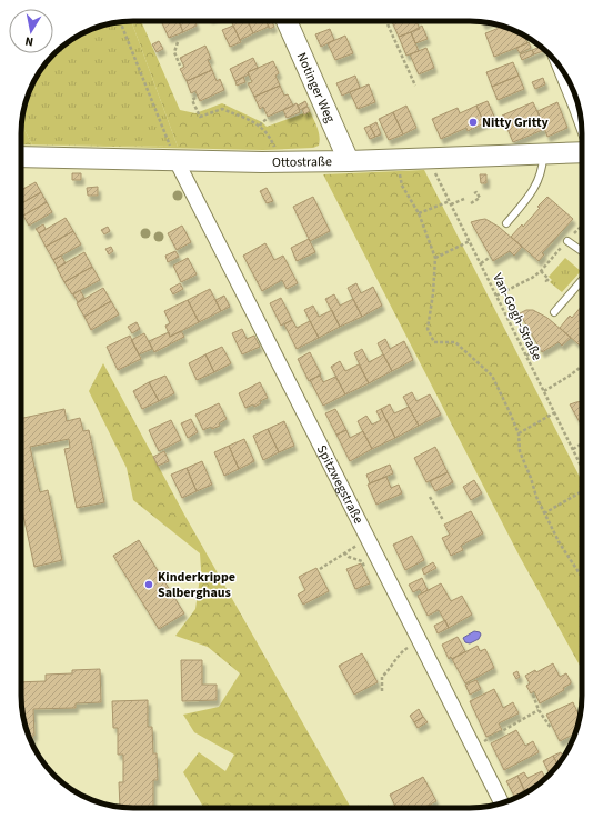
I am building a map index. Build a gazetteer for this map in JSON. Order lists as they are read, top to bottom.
{
  "streets": {
    "street": ["Notinger Weg", "Ottostraße", "Spitzwegstraße"],
    "path": ["Van-Gogh-Straße"]
  },
  "crossings": [
    ["Notinger Weg", "Ottostraße"],
    ["Ottostraße", "Van-Gogh-Straße"],
    ["Ottostraße", "Spitzwegstraße"]
  ],
  "places": ["Nitty Gritty", "Kinderkrippe Salberghaus"],
  "north": "bottom"
}
